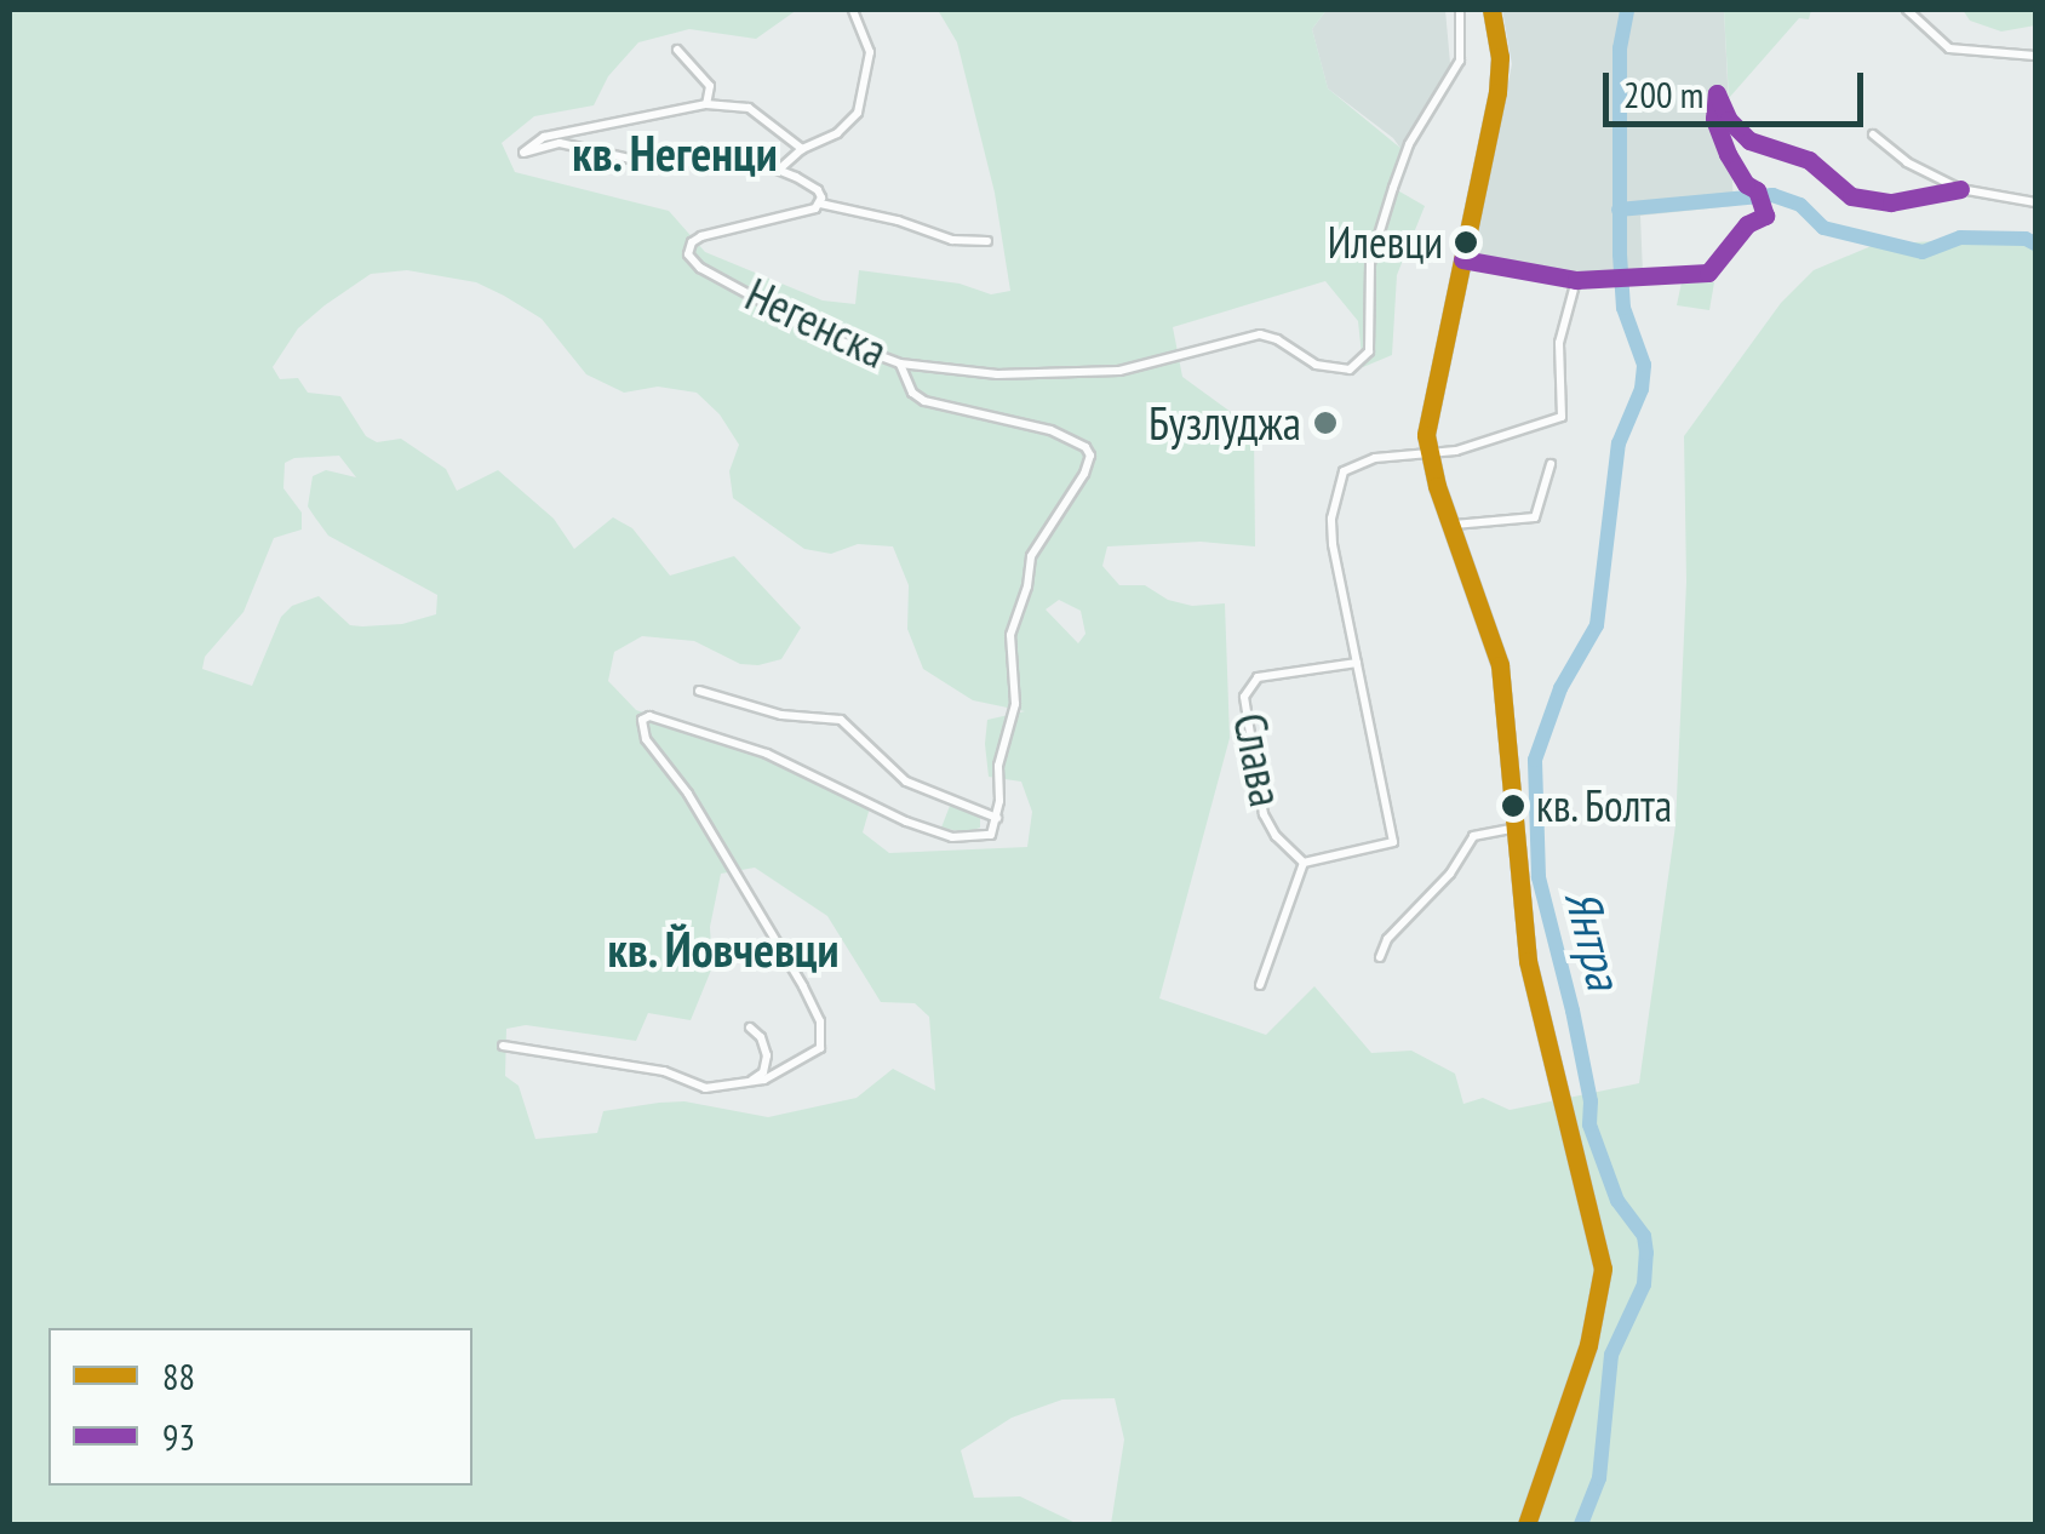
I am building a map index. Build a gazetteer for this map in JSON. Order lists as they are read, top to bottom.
{
  "streets": {
    "street": ["Негенска", "Слава"]
  },
  "districts": ["кв. Негенци", "кв. Йовчевци"],
  "water": ["Янтра"],
  "places": ["Илевци", "Бузлуджа", "кв. Болта"],
  "lines": ["transit line 88", "transit line 93"],
  "legend": ["88", "93"],
  "scale_bar": "200 m"
}
